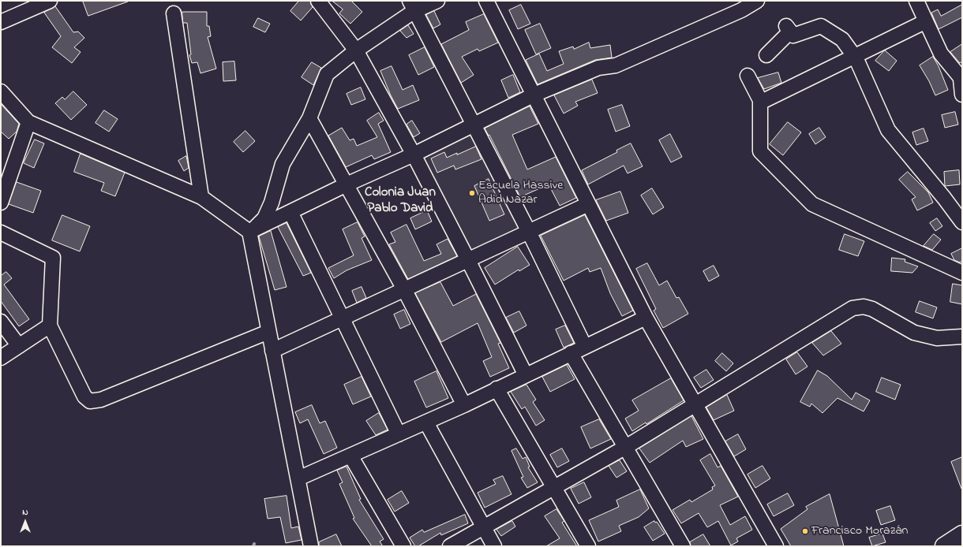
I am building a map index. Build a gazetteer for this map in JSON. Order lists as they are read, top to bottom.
{
  "districts": ["Colonia Juan Pablo David"],
  "places": ["Escuela Hassive Adid Nazar", "Francisco Morazán"],
  "north": "top"
}
